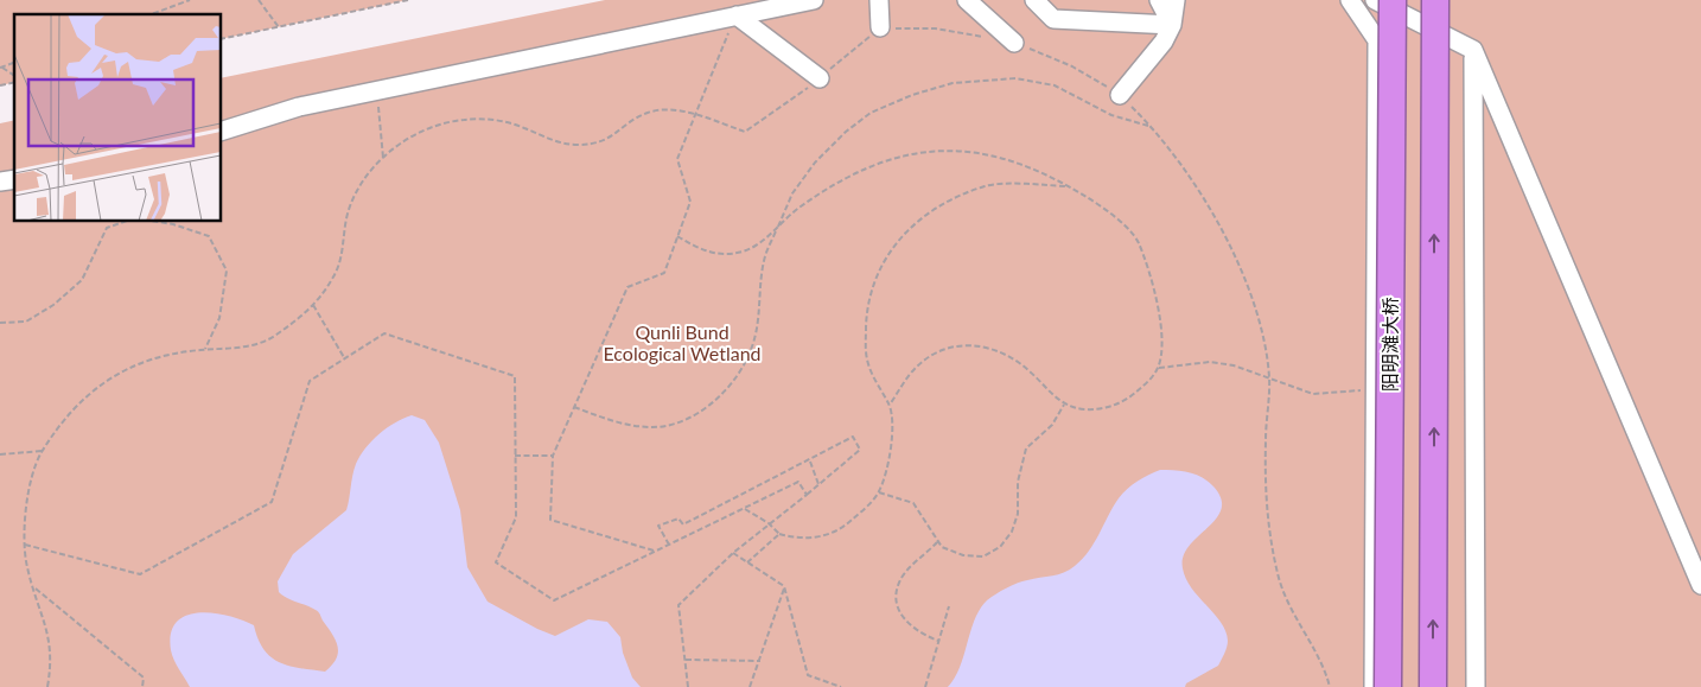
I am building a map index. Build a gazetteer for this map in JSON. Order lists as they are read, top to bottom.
{
  "streets": {
    "highway": ["阳明滩大桥"]
  },
  "parks": ["Qunli Bund Ecological Wetland"]
}
